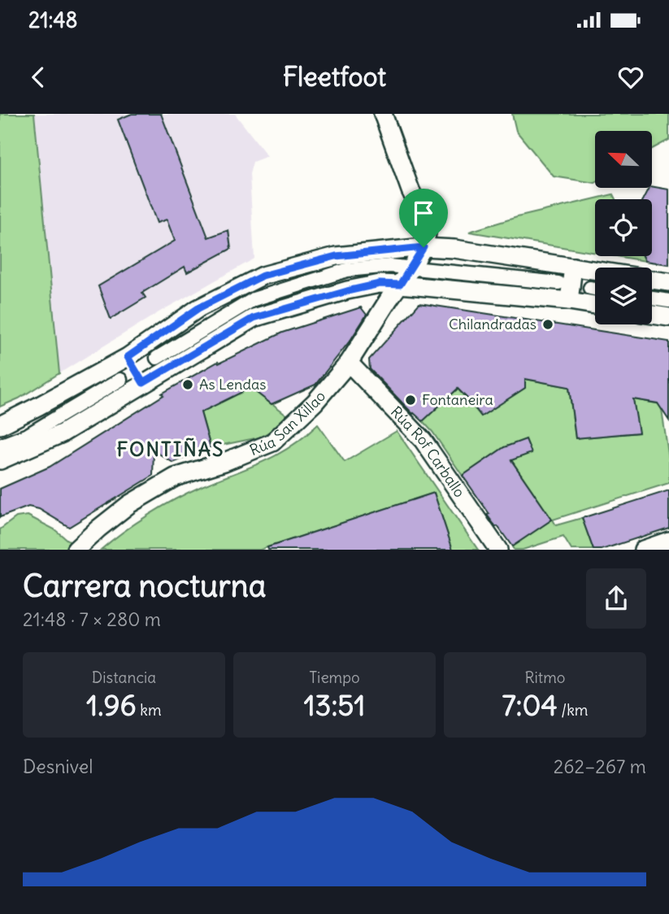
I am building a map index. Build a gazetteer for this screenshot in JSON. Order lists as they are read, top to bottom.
{
  "streets": {
    "street": ["Rúa San Xillao", "Rúa Rof Carballo"]
  },
  "crossings": [
    ["Rúa San Xillao", "Rúa Rof Carballo"]
  ],
  "districts": ["FONTIÑAS"],
  "places": ["Chilandradas", "As Lendas", "Fontaneira"],
  "north": "top left",
  "page": {
    "status": "21:48",
    "header": "Fleetfoot",
    "heading": ["Carrera nocturna", "21:48 · 7 × 280 m"],
    "stats": [
      ["Distancia", "1.96 km"],
      ["Tiempo", "13:51"],
      ["Ritmo", "7:04 /km"]
    ],
    "chart": ["Desnivel", "262–267 m"]
  }
}
